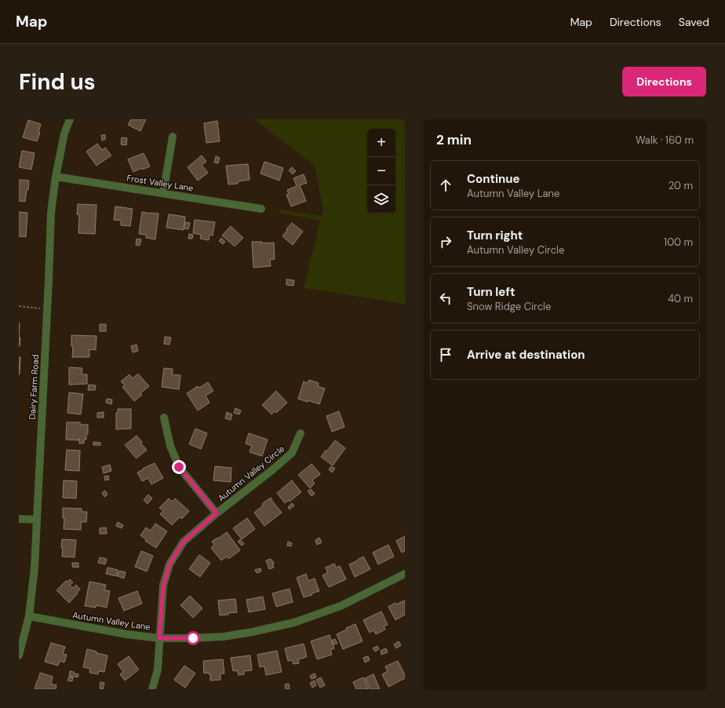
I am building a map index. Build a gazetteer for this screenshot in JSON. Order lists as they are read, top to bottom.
{
  "streets": {
    "street": [
      "Frost Valley Lane",
      "Dairy Farm Road",
      "Autumn Valley Circle",
      "Autumn Valley Lane"
    ]
  },
  "crossings": [
    ["Frost Valley Lane", "Dairy Farm Road"],
    ["Dairy Farm Road", "Autumn Valley Lane"],
    ["Autumn Valley Circle", "Autumn Valley Lane"]
  ],
  "page": {
    "header": "Map",
    "nav": ["Map", "Directions", "Saved"],
    "buttons": "Directions",
    "title": "Find us",
    "heading": ["2 min", "Walk · 160 m"],
    "map_buttons": ["+", "−"],
    "list": [
      ["Continue", "Autumn Valley Lane", "20 m"],
      ["Turn right", "Autumn Valley Circle", "100 m"],
      ["Turn left", "Snow Ridge Circle", "40 m"],
      "Arrive at destination"
    ]
  }
}
